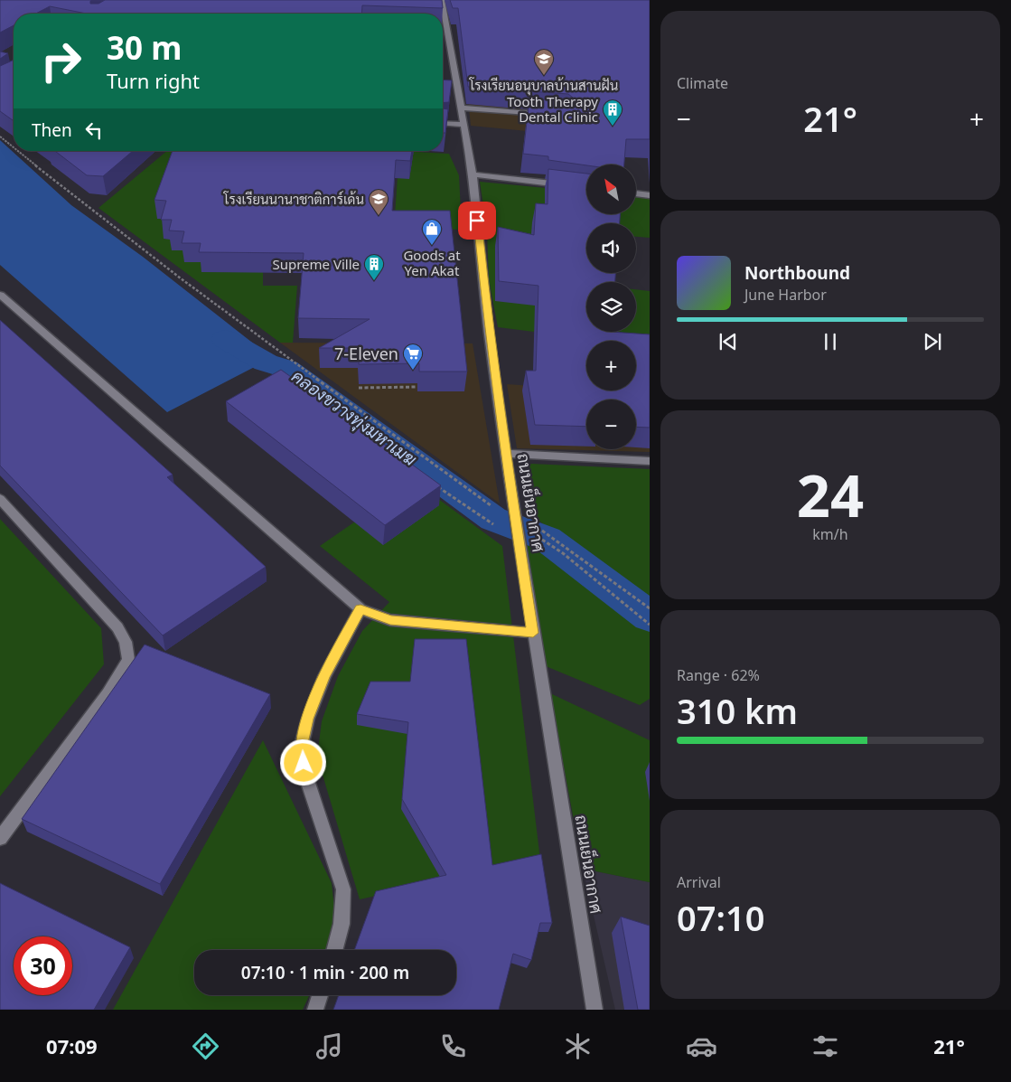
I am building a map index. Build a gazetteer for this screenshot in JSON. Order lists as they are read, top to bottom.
{
  "streets": {
    "street": ["ถนนเย็นอากาศ"]
  },
  "water": ["คลองขวางทุ่งมหาเมฆ"],
  "places": {
    "school or university": ["โรงเรียนอนุบาลบ้านสานฝัน", "โรงเรียนนานาชาติการ์เด้น"],
    "building": ["Tooth Therapy Dental Clinic", "Supreme Ville"],
    "shop": ["Goods at Yen Akat"],
    "supermarket": ["7-Eleven"]
  },
  "north": "top left",
  "page": {
    "tile": [
      "Climate",
      ["24", "km/h"],
      ["Range · 62%", "310 km"],
      ["Arrival", "07:10"]
    ],
    "turn": ["30 m", "Turn right"],
    "heat": ["−", "21°", "+"],
    "then": "Then",
    "map_buttons": ["+", "−"],
    "song": ["Northbound", "June Harbor"],
    "limit": "30",
    "trip": "07:10 · 1 min · 200 m",
    "tabs": ["07:09", "21°"]
  }
}
